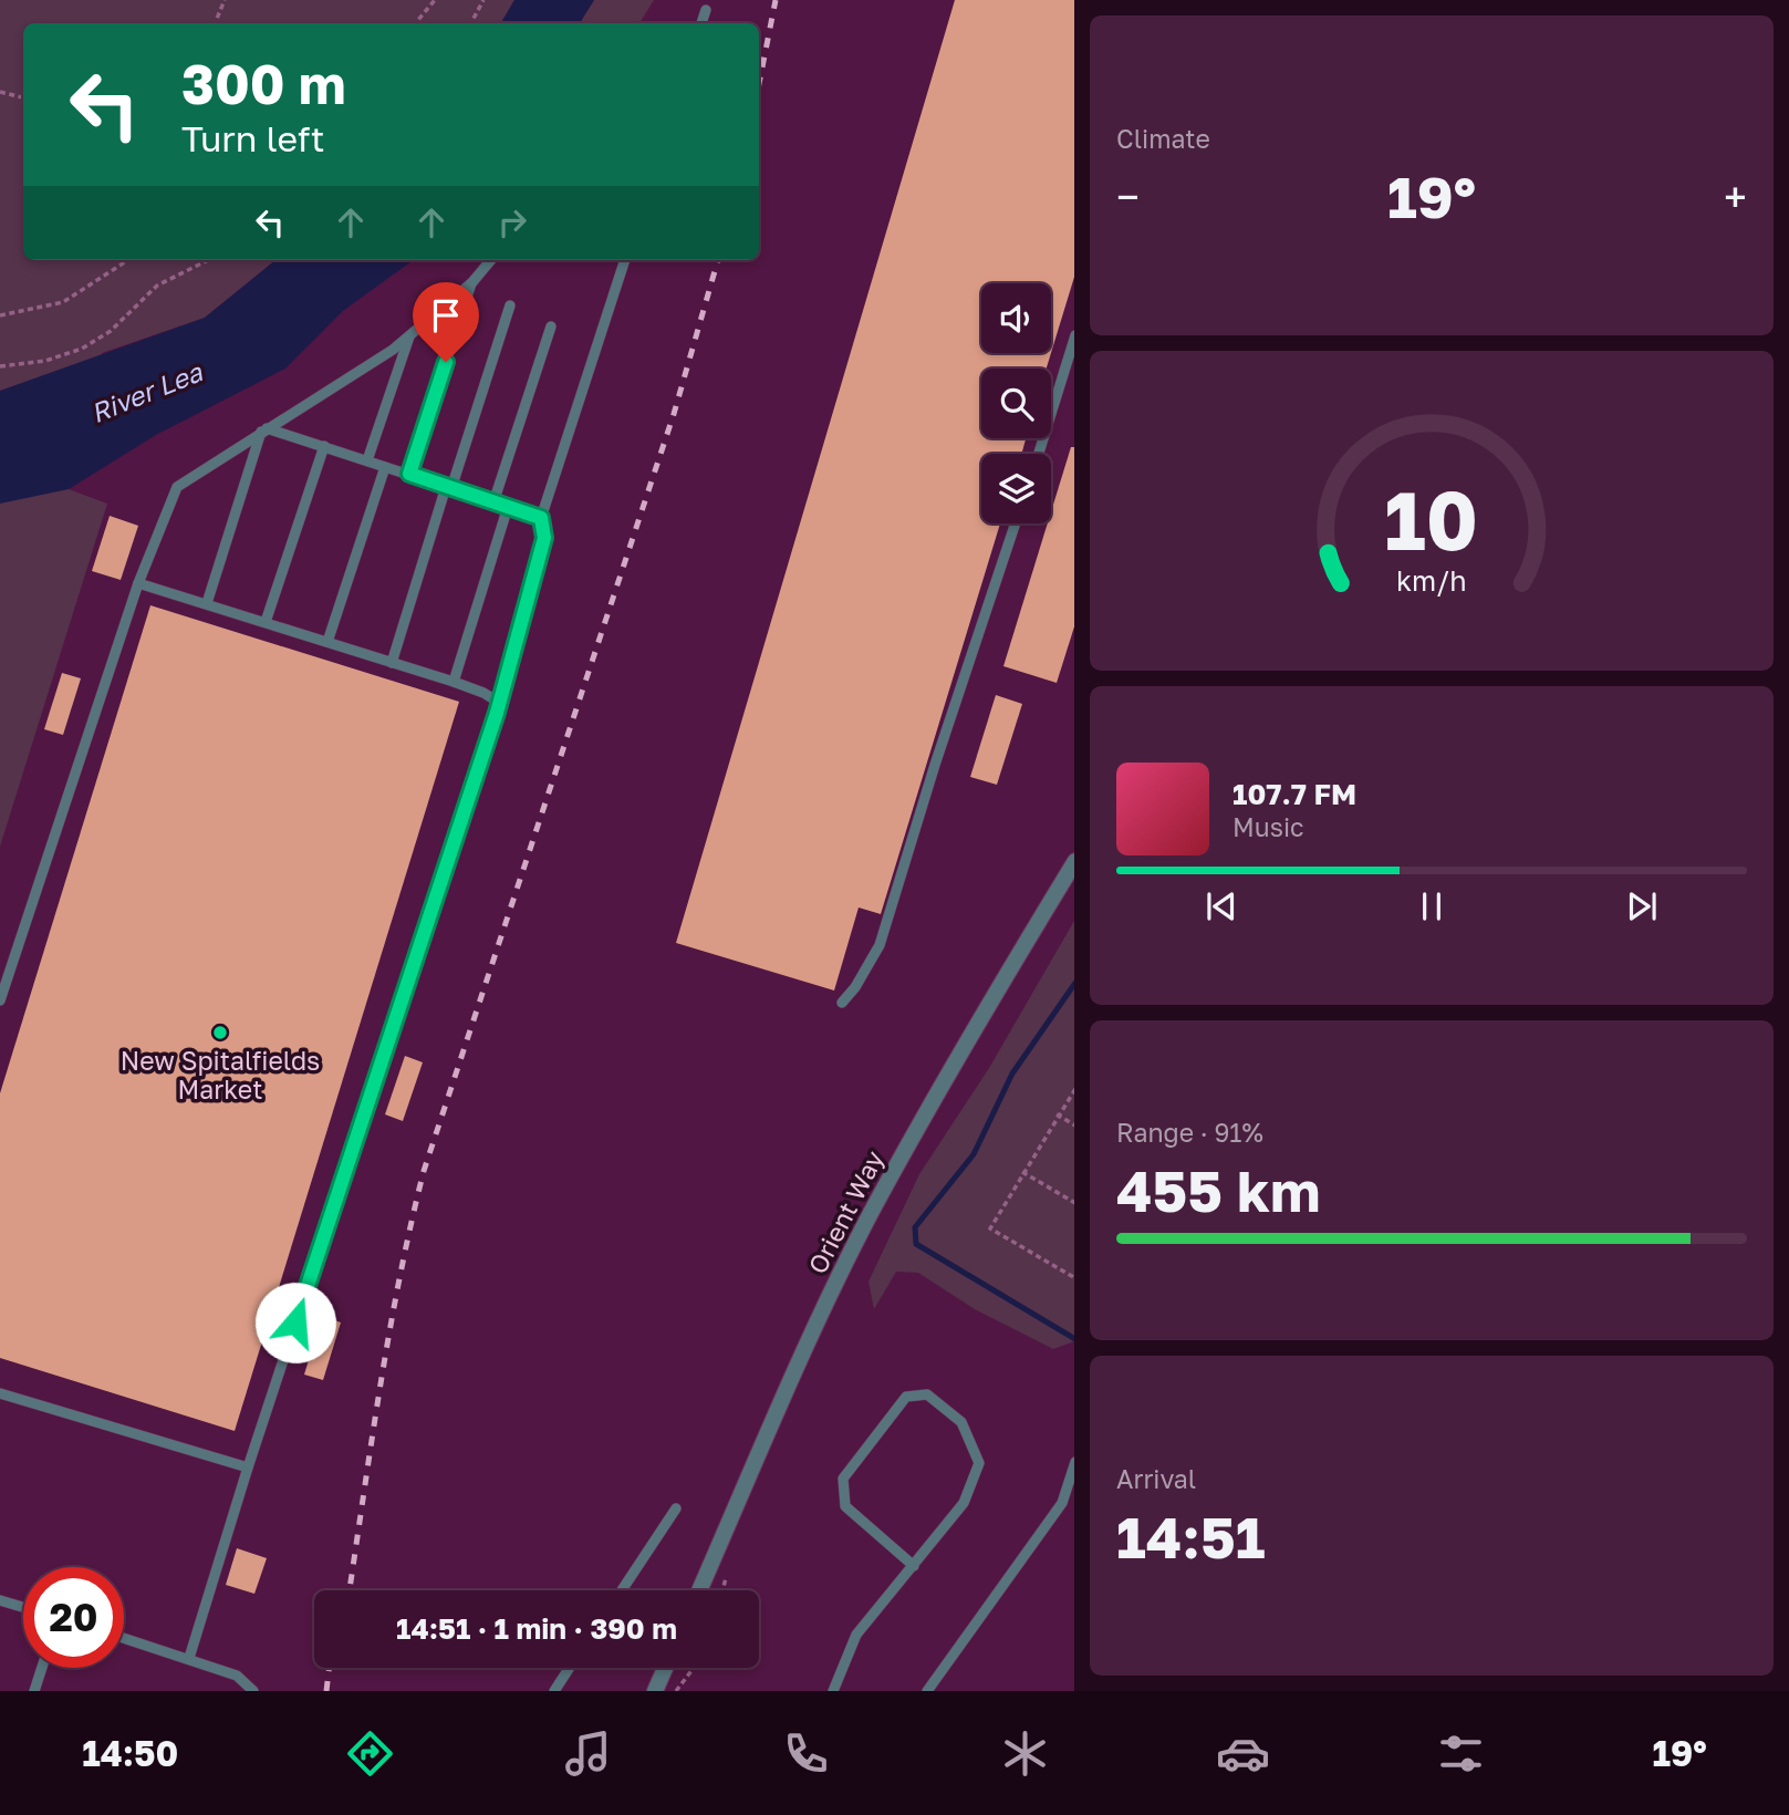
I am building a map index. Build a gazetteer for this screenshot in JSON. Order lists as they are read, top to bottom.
{
  "streets": {
    "street": ["Orient Way"]
  },
  "water": ["River Lea"],
  "places": ["New Spitalfields Market"],
  "page": {
    "tile": [
      "Climate",
      ["Range · 91%", "455 km"],
      ["Arrival", "14:51"]
    ],
    "turn": ["300 m", "Turn left"],
    "heat": ["−", "19°", "+"],
    "song": ["107.7 FM", "Music"],
    "limit": "20",
    "trip": "14:51 · 1 min · 390 m",
    "tabs": ["14:50", "19°"],
    "gauge": ["10", "km/h"]
  }
}
